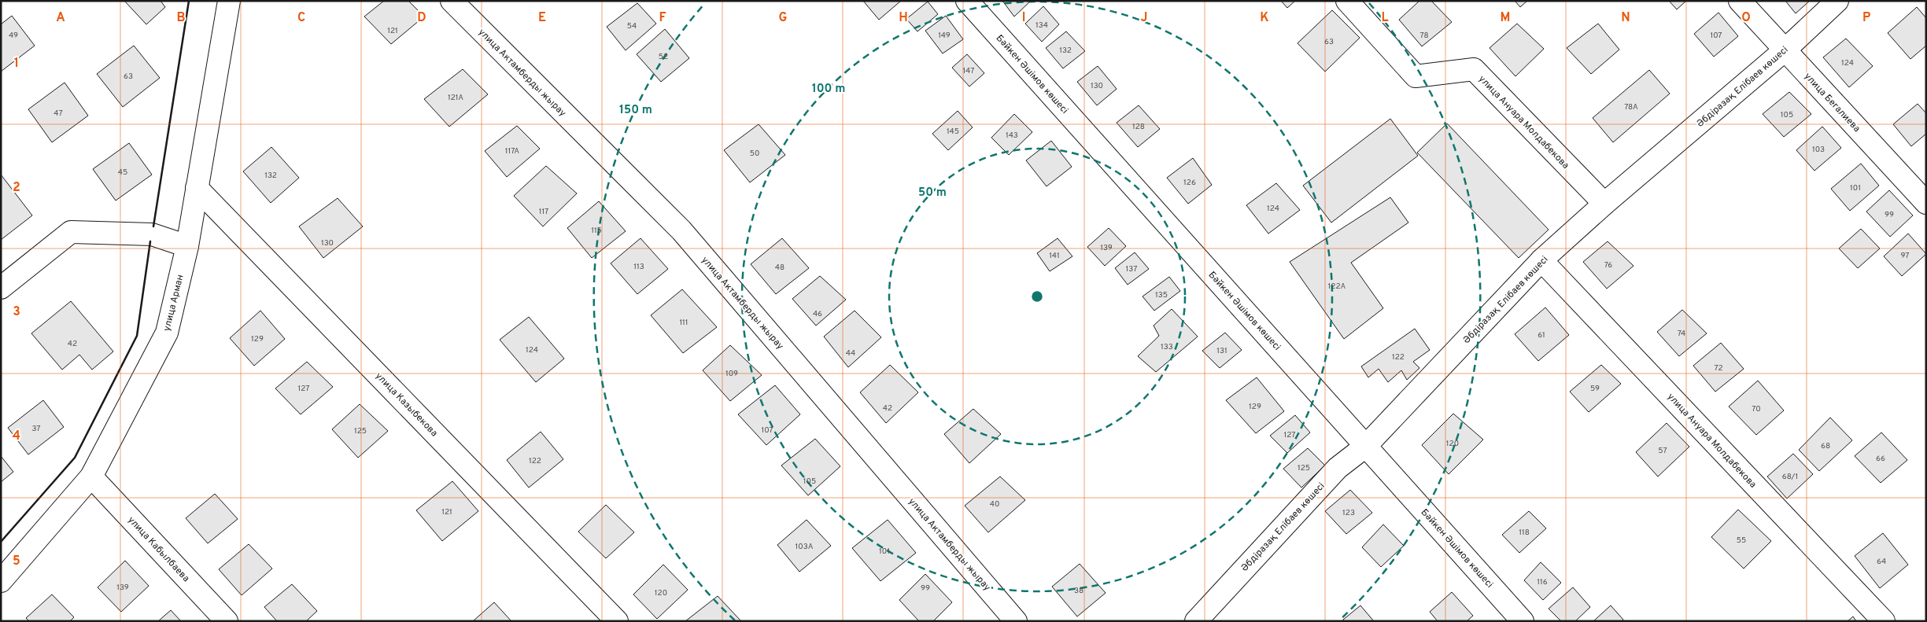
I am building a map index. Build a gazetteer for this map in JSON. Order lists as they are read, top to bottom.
{
  "streets": {
    "street": [
      "улица Актамберды жырау",
      "Бәйкен Әшімов көшесі",
      "Әбдіразақ Елібаев көшесі",
      "улица Бегалиева",
      "улица Ануара Молдабекова",
      "улица Арман",
      "улица Казыбекова",
      "улица Кабылбаева"
    ]
  },
  "crossings": [
    ["Бәйкен Әшімов көшесі", "Әбдіразақ Елібаев көшесі"],
    ["Әбдіразақ Елібаев көшесі", "улица Бегалиева"],
    ["Әбдіразақ Елібаев көшесі", "улица Ануара Молдабекова"],
    ["улица Арман", "улица Казыбекова"],
    ["улица Арман", "улица Кабылбаева"]
  ],
  "house_numbers": [
    "134",
    "54",
    "121",
    "49",
    "149",
    "78",
    "107",
    "63",
    "132",
    "52",
    "124",
    "147",
    "63",
    "130",
    "121А",
    "78А",
    "47",
    "105",
    "128",
    "145",
    "143",
    "103",
    "117А",
    "50",
    "45",
    "132",
    "126",
    "101",
    "124",
    "117",
    "99",
    "115",
    "130",
    "139",
    "141",
    "97",
    "76",
    "113",
    "48",
    "137",
    "122А",
    "135",
    "46",
    "111",
    "74",
    "61",
    "129",
    "42",
    "133",
    "124",
    "131",
    "44",
    "122",
    "72",
    "109",
    "127",
    "59",
    "129",
    "42",
    "70",
    "37",
    "107",
    "125",
    "127",
    "120",
    "68",
    "57",
    "66",
    "122",
    "125",
    "68/1",
    "105",
    "40",
    "121",
    "123",
    "118",
    "55",
    "103А",
    "101",
    "64",
    "116",
    "139",
    "99",
    "38",
    "120"
  ],
  "grid": {
    "columns": [
      "A",
      "B",
      "C",
      "D",
      "E",
      "F",
      "G",
      "H",
      "I",
      "J",
      "K",
      "L",
      "M",
      "N",
      "O",
      "P"
    ],
    "rows": [
      "1",
      "2",
      "3",
      "4",
      "5"
    ]
  },
  "rings": ["100 m", "150 m", "50 m"]
}
